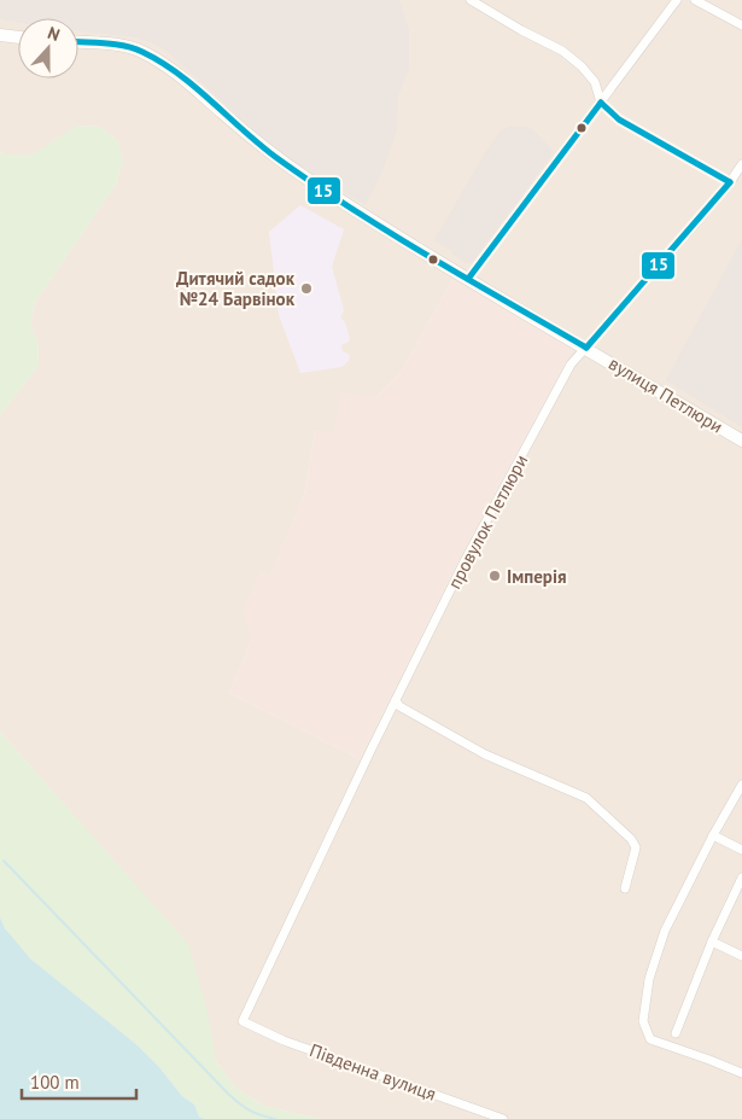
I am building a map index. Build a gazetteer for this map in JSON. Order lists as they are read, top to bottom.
{
  "streets": {
    "main road": ["вулиця Петлюри"],
    "street": ["провулок Петлюри", "Південна вулиця"]
  },
  "crossings": [
    ["вулиця Петлюри", "провулок Петлюри"],
    ["провулок Петлюри", "Південна вулиця"]
  ],
  "places": ["Дитячий садок №24 Барвінок", "Імперія"],
  "lines": ["transit line 15"],
  "scale_bar": "100 m",
  "north": "top"
}
